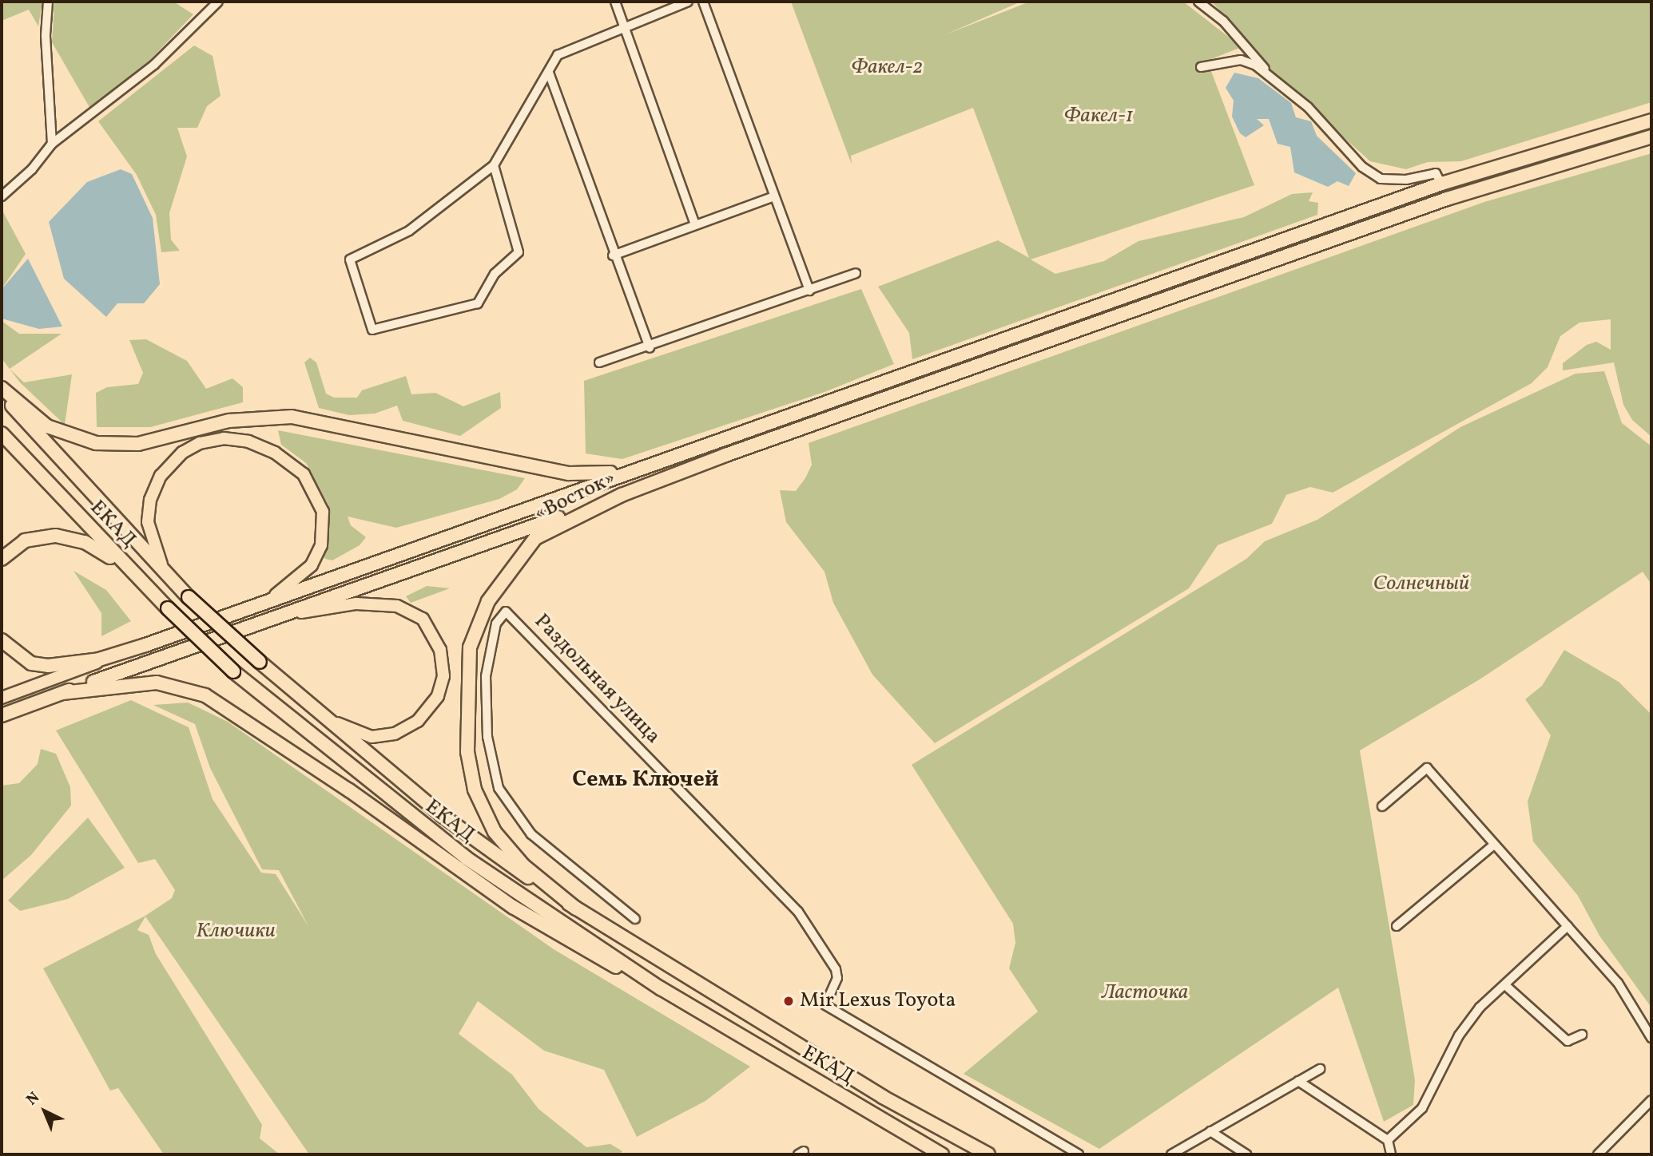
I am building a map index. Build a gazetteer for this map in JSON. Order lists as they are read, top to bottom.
{
  "streets": {
    "highway": ["«Восток»", "ЕКАД"],
    "street": ["Раздольная улица"]
  },
  "crossings": [
    ["«Восток»", "ЕКАД"]
  ],
  "districts": ["Семь Ключей"],
  "parks": [
    "Факел-2",
    "Факел-1",
    "Солнечный",
    "Ключики",
    "Ласточка"
  ],
  "places": ["Mir Lexus Toyota"],
  "north": "top left"
}
